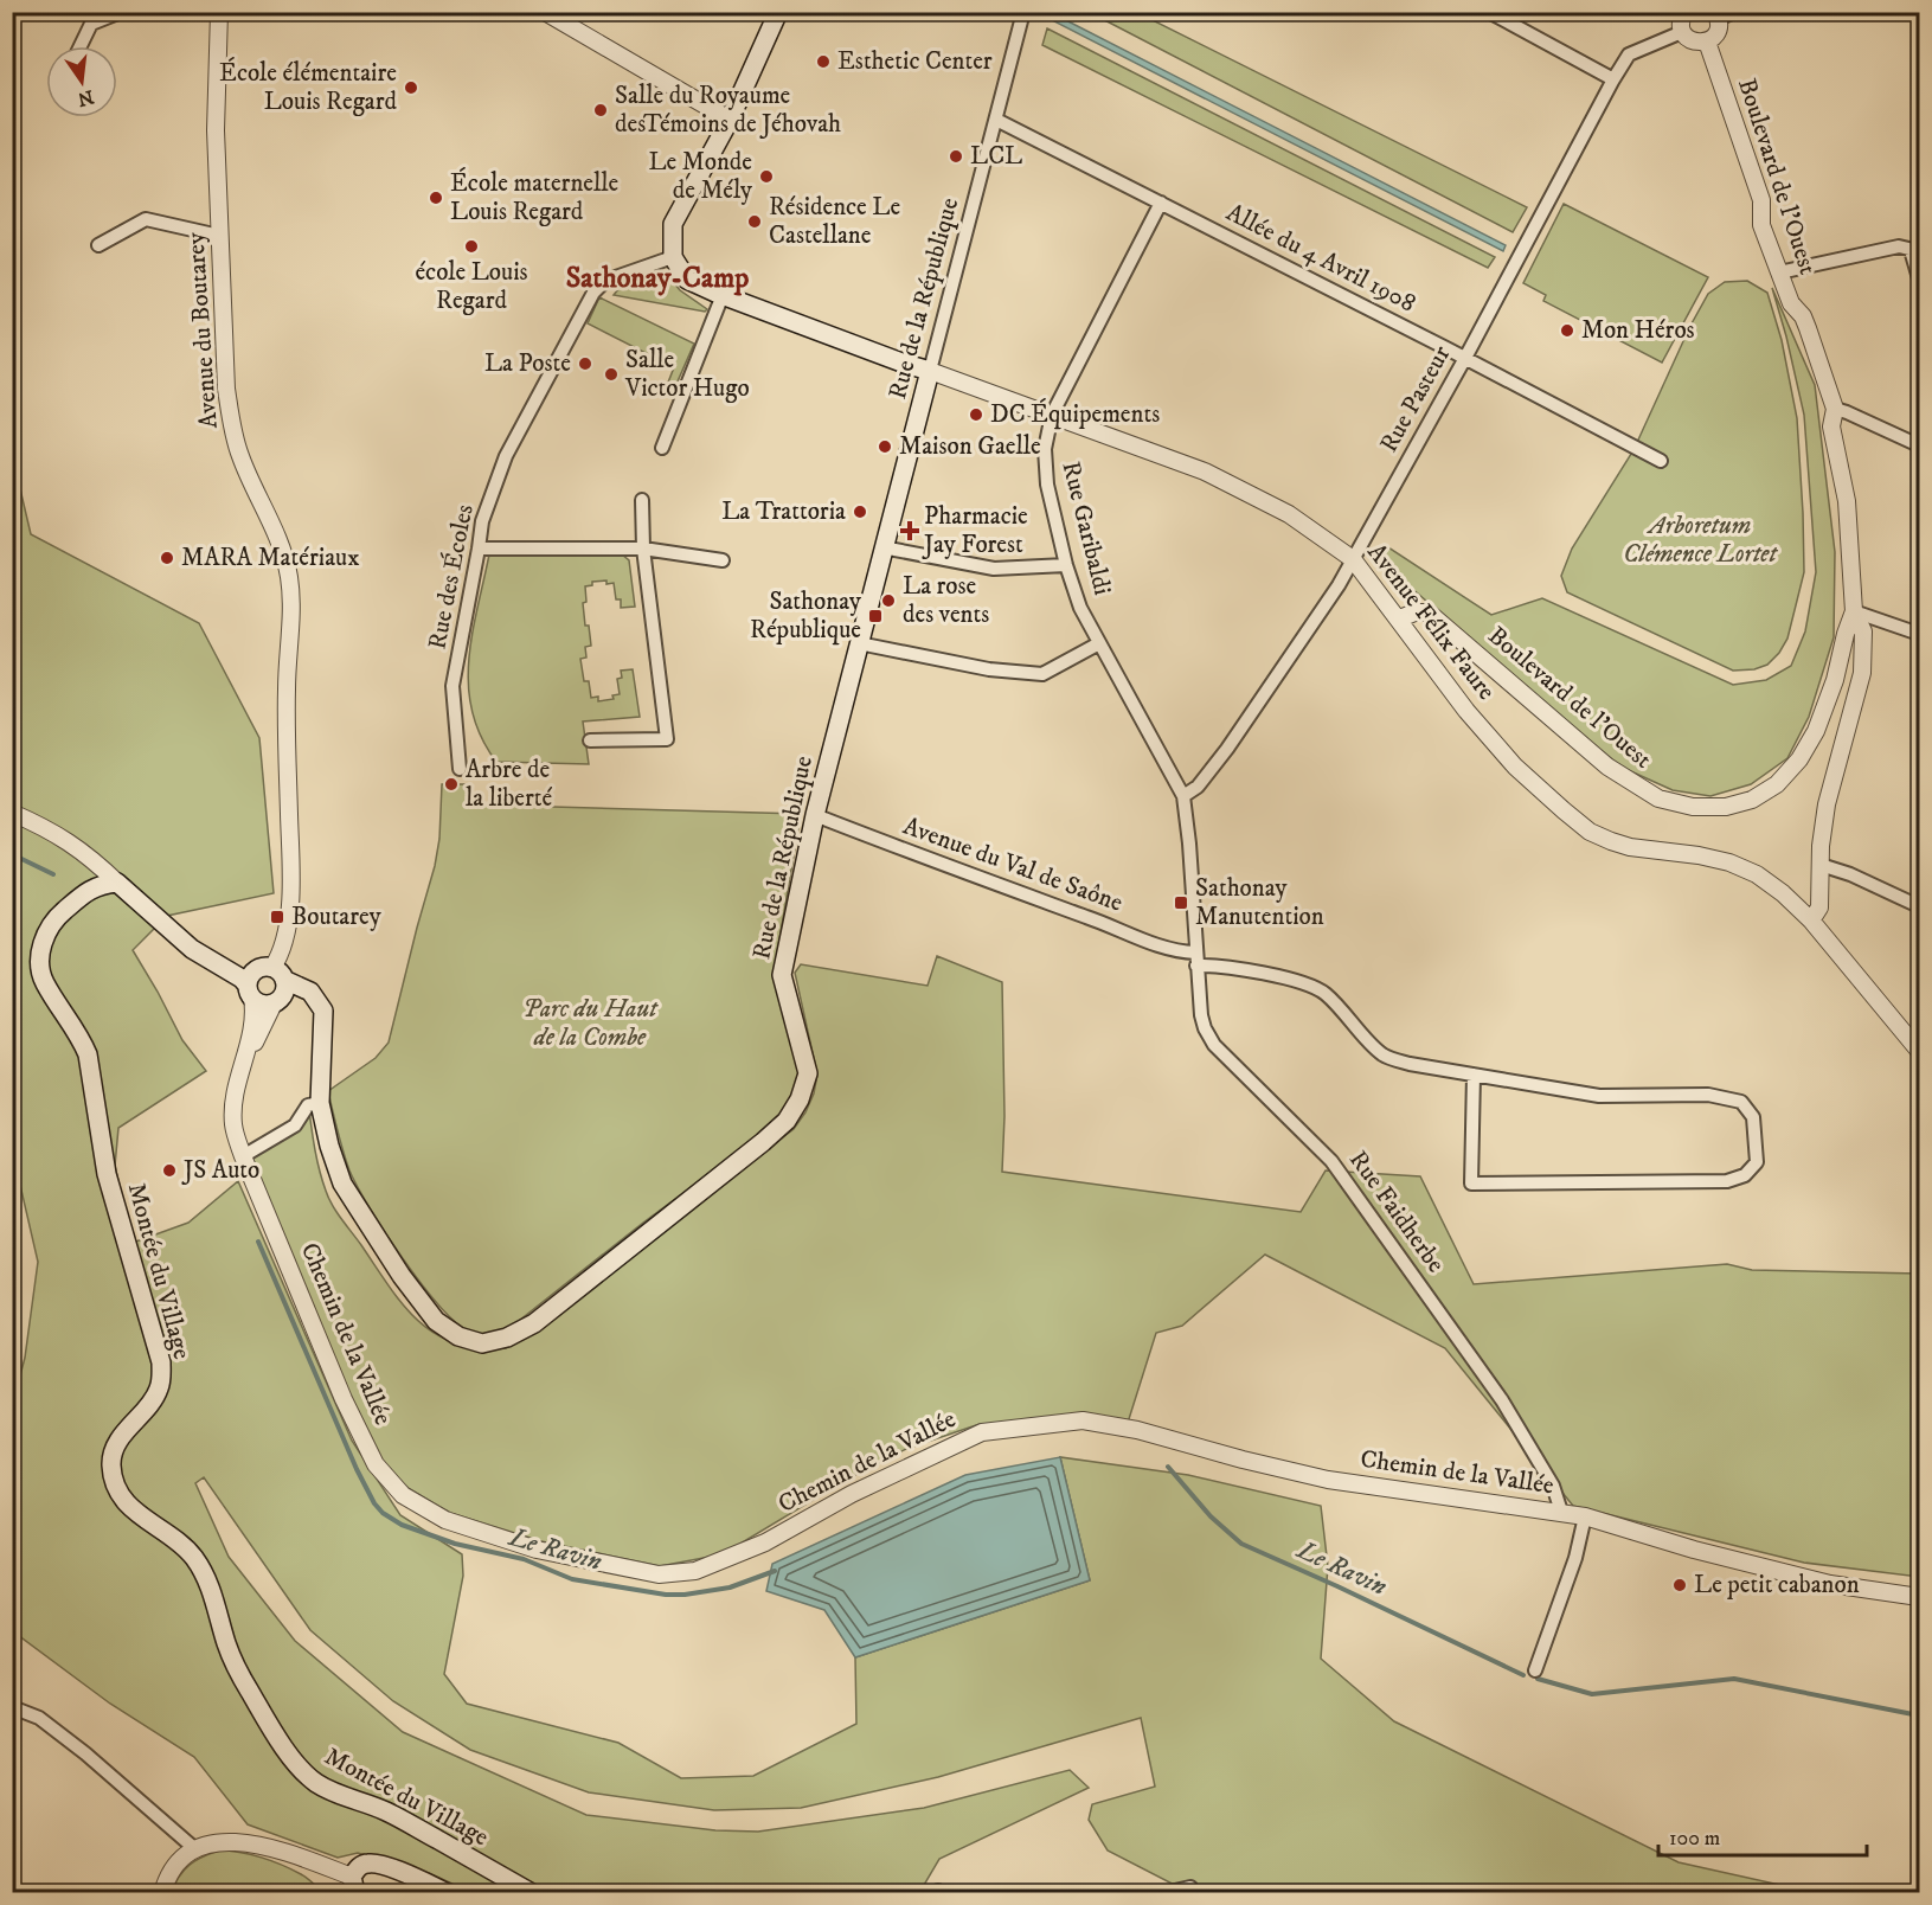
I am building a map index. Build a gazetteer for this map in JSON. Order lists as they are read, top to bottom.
{
  "streets": {
    "main road": ["Rue de la République", "Avenue Félix Faure", "Montée du Village"],
    "street": [
      "Boulevard de l'Ouest",
      "Allée du 4 Avril 1908",
      "Avenue du Boutarey",
      "Rue Pasteur",
      "Rue Garibaldi",
      "Rue des Écoles",
      "Avenue du Val de Saône",
      "Rue Faidherbe",
      "Chemin de la Vallée"
    ]
  },
  "crossings": [
    ["Boulevard de l'Ouest", "Avenue Félix Faure"],
    ["Allée du 4 Avril 1908", "Rue de la République"],
    ["Allée du 4 Avril 1908", "Rue Pasteur"],
    ["Allée du 4 Avril 1908", "Rue Garibaldi"],
    ["Rue de la République", "Avenue du Boutarey"],
    ["Rue de la République", "Avenue Félix Faure"],
    ["Rue de la République", "Avenue du Val de Saône"],
    ["Avenue du Boutarey", "Chemin de la Vallée"],
    ["Rue Pasteur", "Rue Garibaldi"],
    ["Rue Pasteur", "Avenue Félix Faure"],
    ["Rue Garibaldi", "Avenue Félix Faure"],
    ["Rue Garibaldi", "Avenue du Val de Saône"],
    ["Rue Garibaldi", "Rue Faidherbe"],
    ["Rue des Écoles", "Avenue Félix Faure"],
    ["Avenue du Val de Saône", "Rue Faidherbe"],
    ["Rue Faidherbe", "Chemin de la Vallée"]
  ],
  "districts": ["Sathonay-Camp"],
  "water": ["Le Ravin"],
  "parks": ["Arboretum Clémence Lortet", "Parc du Haut de la Combe"],
  "places": {
    "other": [
      "Esthetic Center",
      "École élémentaire Louis Regard",
      "Salle du Royaume desTémoins de Jéhovah",
      "LCL",
      "Le Monde de Mély",
      "École maternelle Louis Regard",
      "Résidence Le Castellane",
      "école Louis Regard",
      "Mon Héros",
      "La Poste",
      "Salle Victor Hugo",
      "DC Équipements",
      "Maison Gaelle",
      "La Trattoria",
      "MARA Matériaux",
      "La rose des vents",
      "Arbre de la liberté",
      "JS Auto",
      "Le petit cabanon"
    ],
    "health": ["Pharmacie Jay Forest"],
    "transit": ["Sathonay République", "Sathonay Manutention", "Boutarey"]
  },
  "scale_bar": "100 m",
  "north": "bottom"
}
